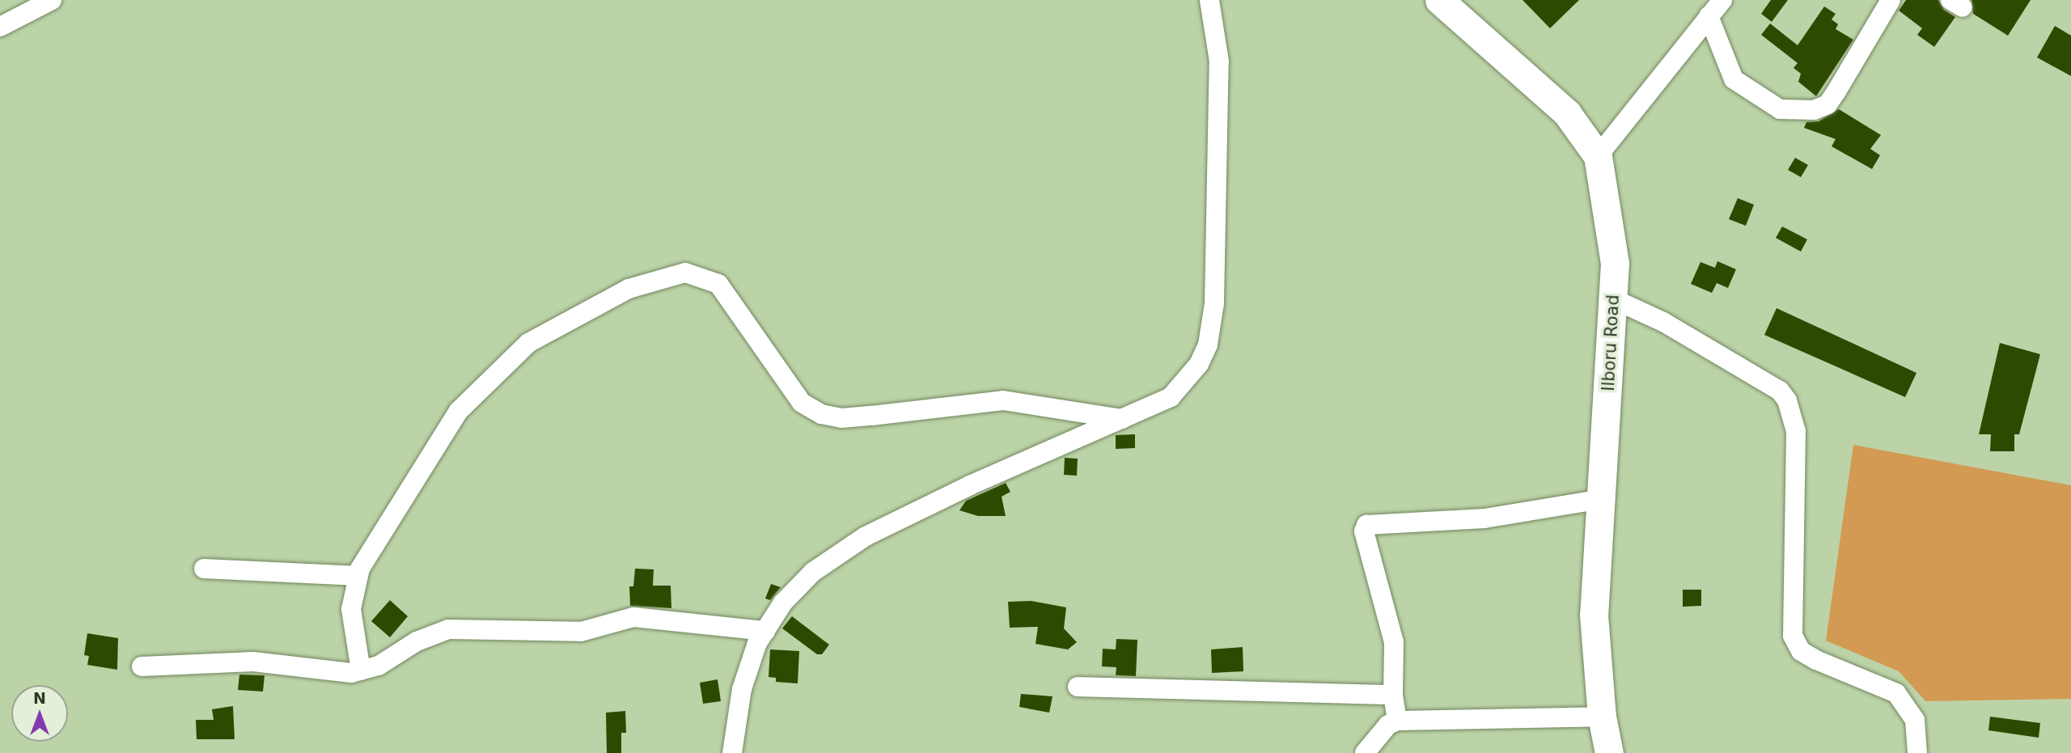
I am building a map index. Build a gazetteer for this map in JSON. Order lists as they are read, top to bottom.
{
  "streets": {
    "street": ["Ilboru Road"]
  },
  "north": "top"
}
